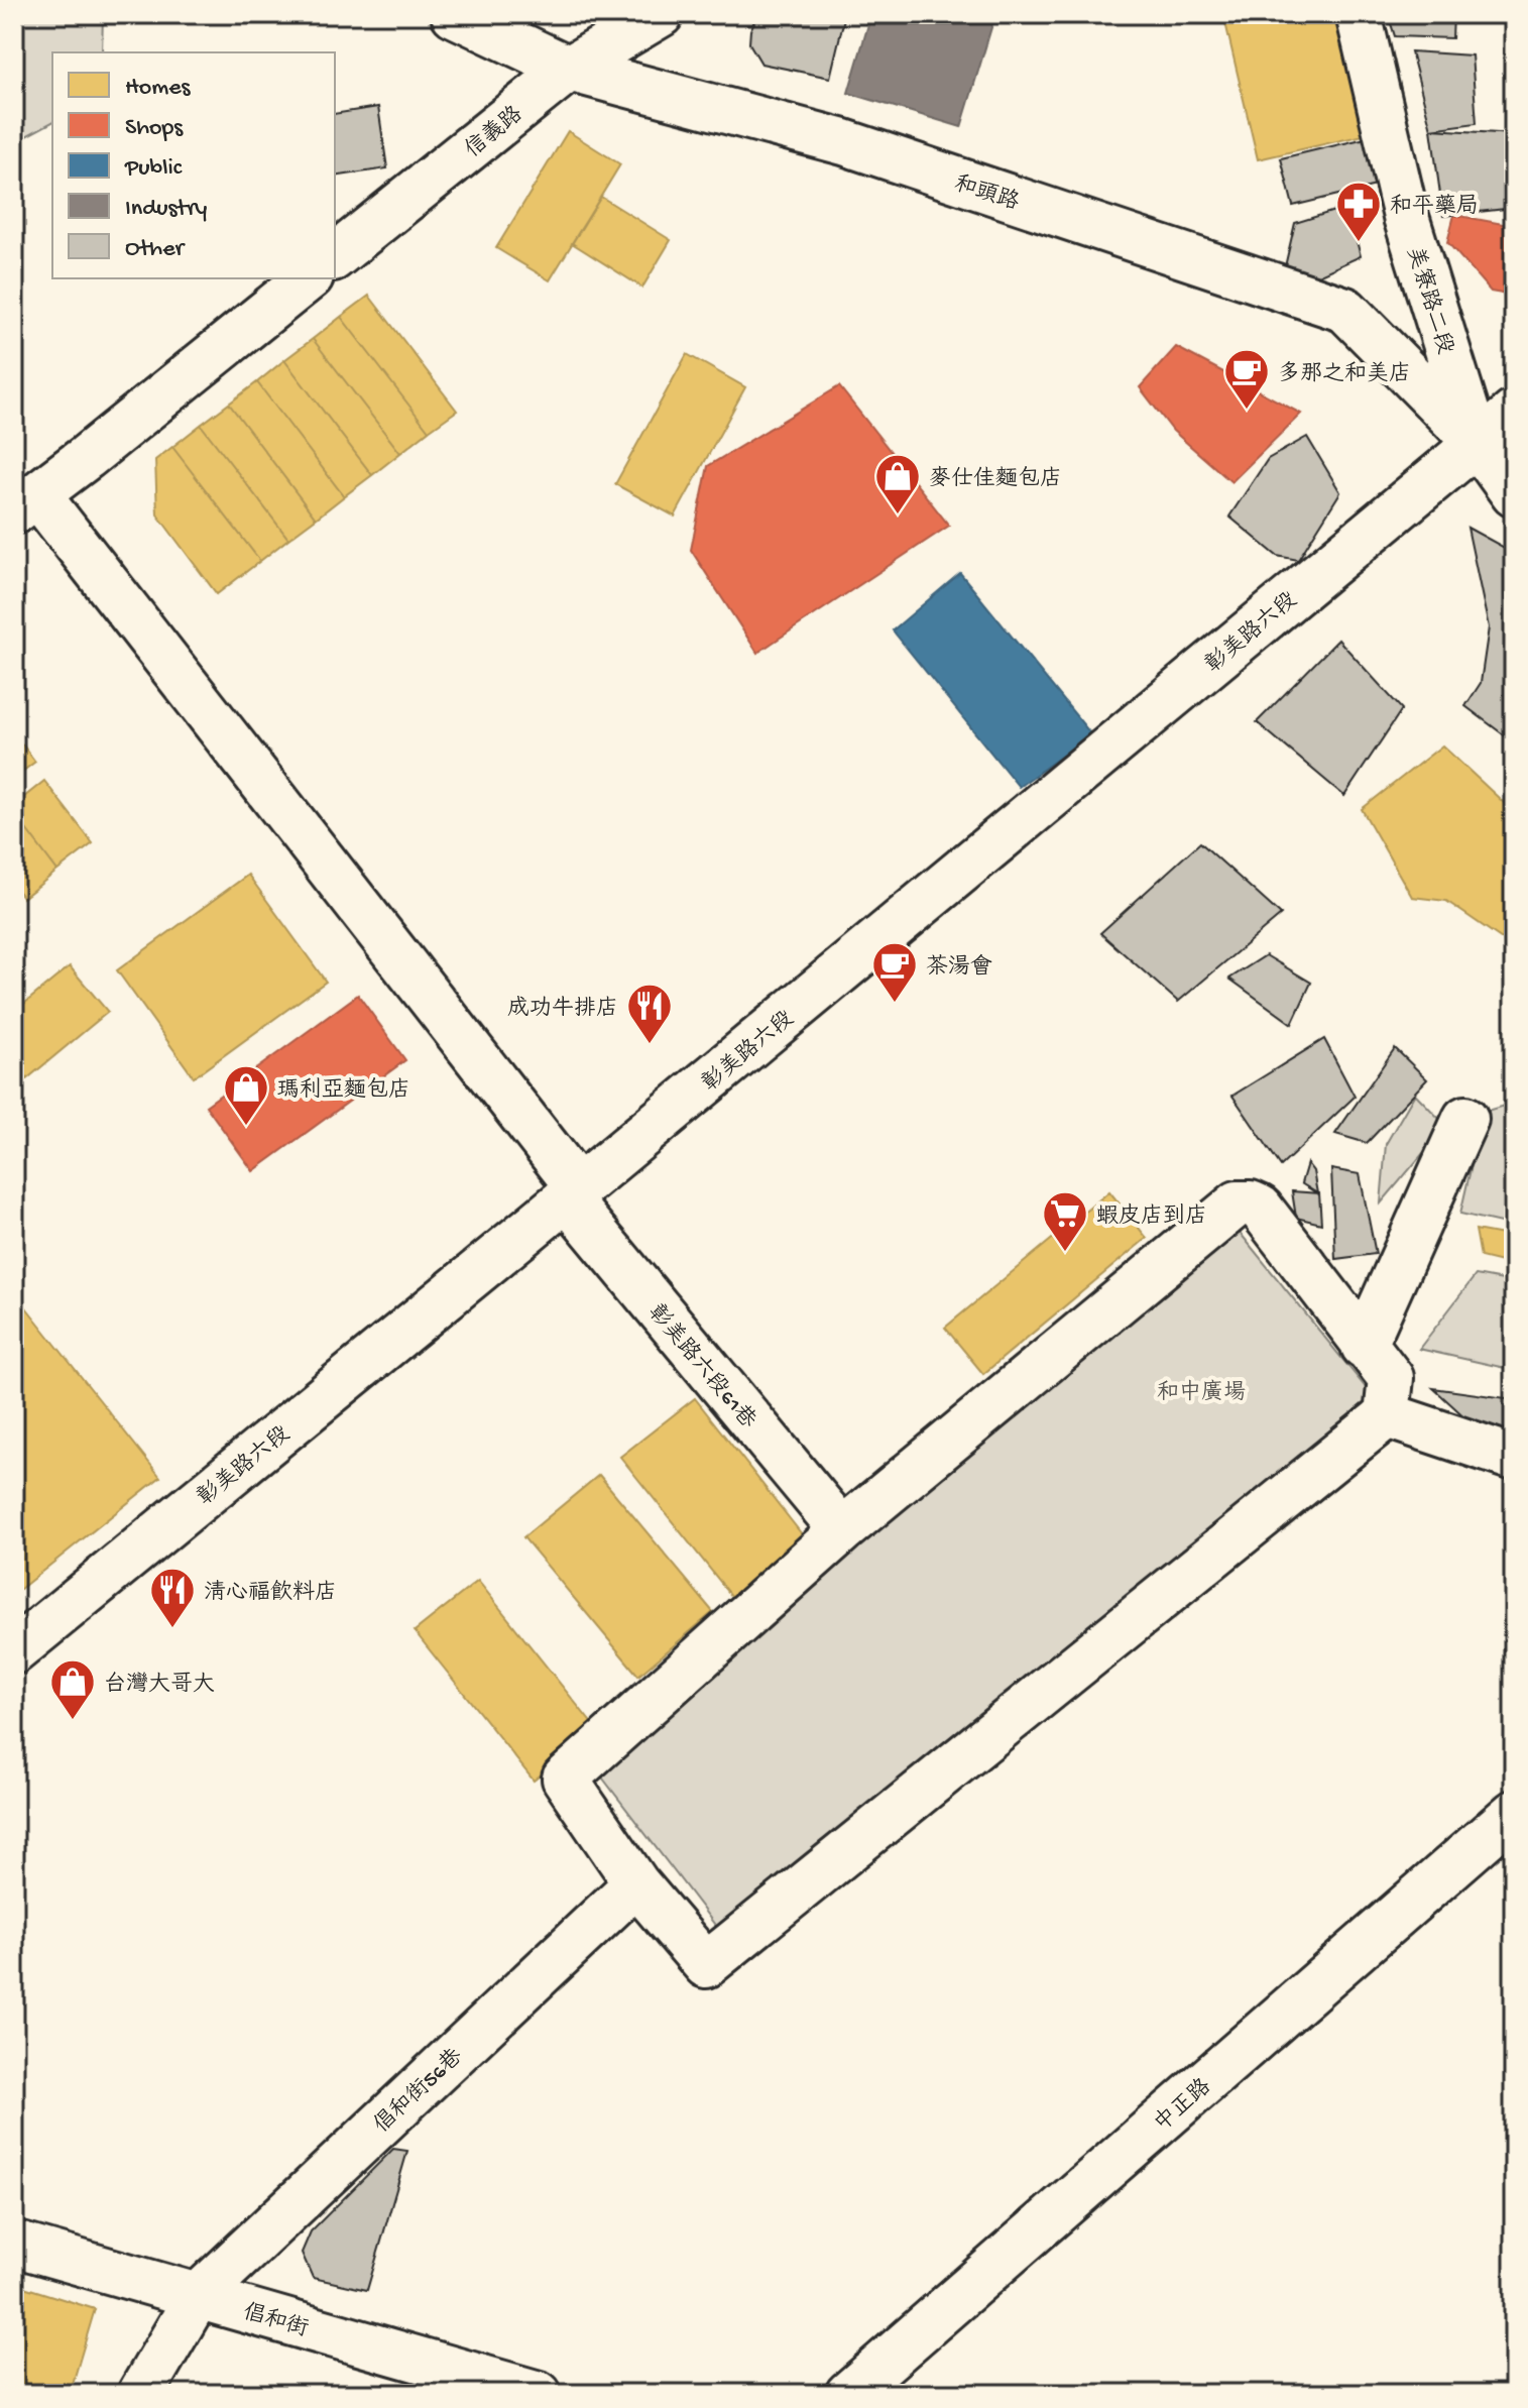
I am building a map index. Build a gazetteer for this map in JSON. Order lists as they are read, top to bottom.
{
  "streets": {
    "street": [
      "信義路",
      "和頭路",
      "美寮路二段",
      "彰美路六段",
      "彰美路六段61巷",
      "倡和街56巷",
      "中正路",
      "倡和街"
    ]
  },
  "crossings": [
    ["信義路", "和頭路"],
    ["和頭路", "美寮路二段"],
    ["和頭路", "彰美路六段"],
    ["美寮路二段", "彰美路六段"],
    ["彰美路六段", "彰美路六段61巷"],
    ["倡和街56巷", "倡和街"]
  ],
  "parks": ["和中廣場"],
  "places": {
    "pharmacy": ["和平藥局"],
    "cafe": ["多那之和美店", "茶湯會"],
    "shop": ["麥仕佳麵包店", "瑪利亞麵包店", "台灣大哥大"],
    "restaurant": ["成功牛排店", "清心福飲料店"],
    "supermarket": ["蝦皮店到店"]
  },
  "legend": [
    "Homes",
    "Shops",
    "Public",
    "Industry",
    "Other"
  ]
}
